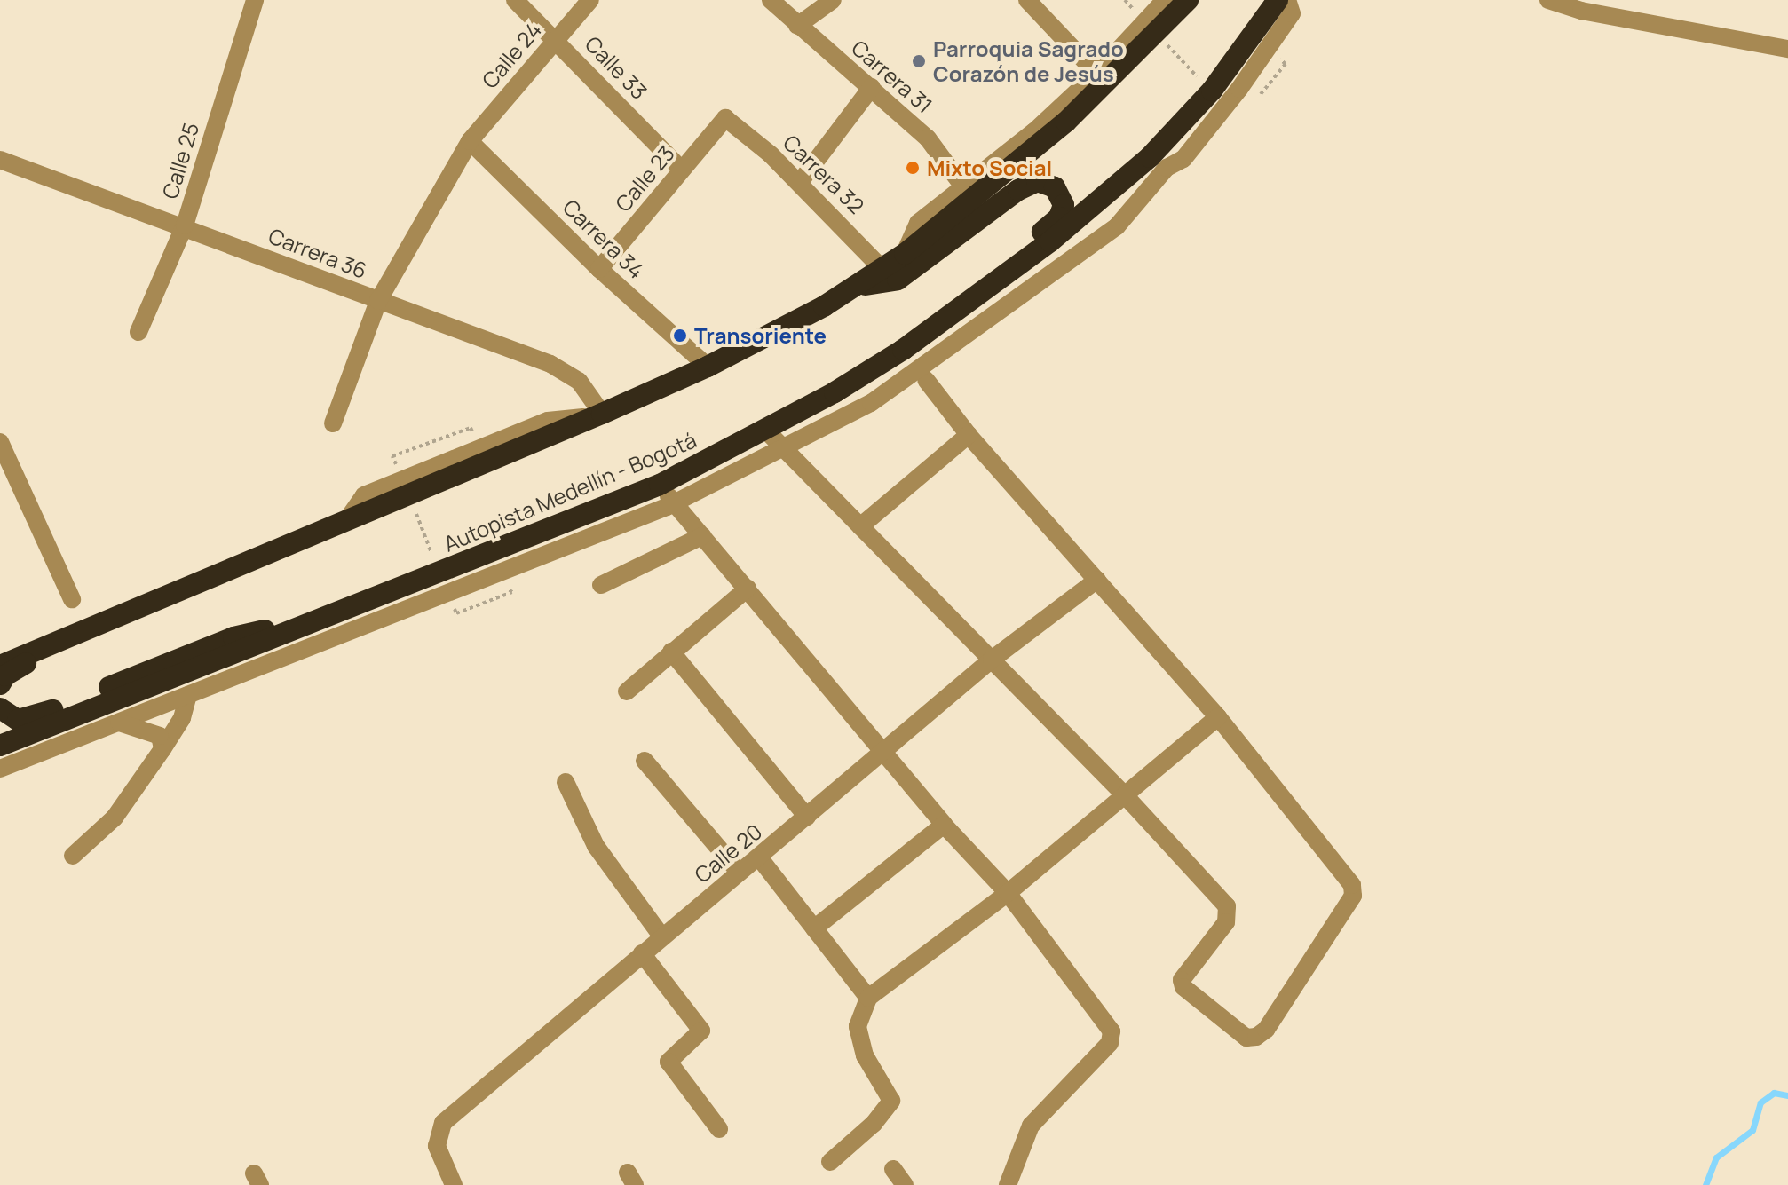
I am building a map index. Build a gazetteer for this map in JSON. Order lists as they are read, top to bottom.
{
  "streets": {
    "highway": ["Autopista Medellín - Bogotá"],
    "street": [
      "Calle 24",
      "Calle 33",
      "Carrera 31",
      "Calle 25",
      "Carrera 32",
      "Calle 23",
      "Carrera 34",
      "Carrera 36",
      "Calle 20"
    ]
  },
  "crossings": [
    ["Calle 24", "Calle 33"],
    ["Calle 24", "Carrera 34"],
    ["Calle 24", "Carrera 36"],
    ["Calle 33", "Calle 23"],
    ["Calle 25", "Carrera 36"],
    ["Carrera 32", "Calle 23"],
    ["Calle 23", "Carrera 34"]
  ],
  "places": ["Parroquia Sagrado Corazón de Jesús", "Mixto Social", "Transoriente"]
}
